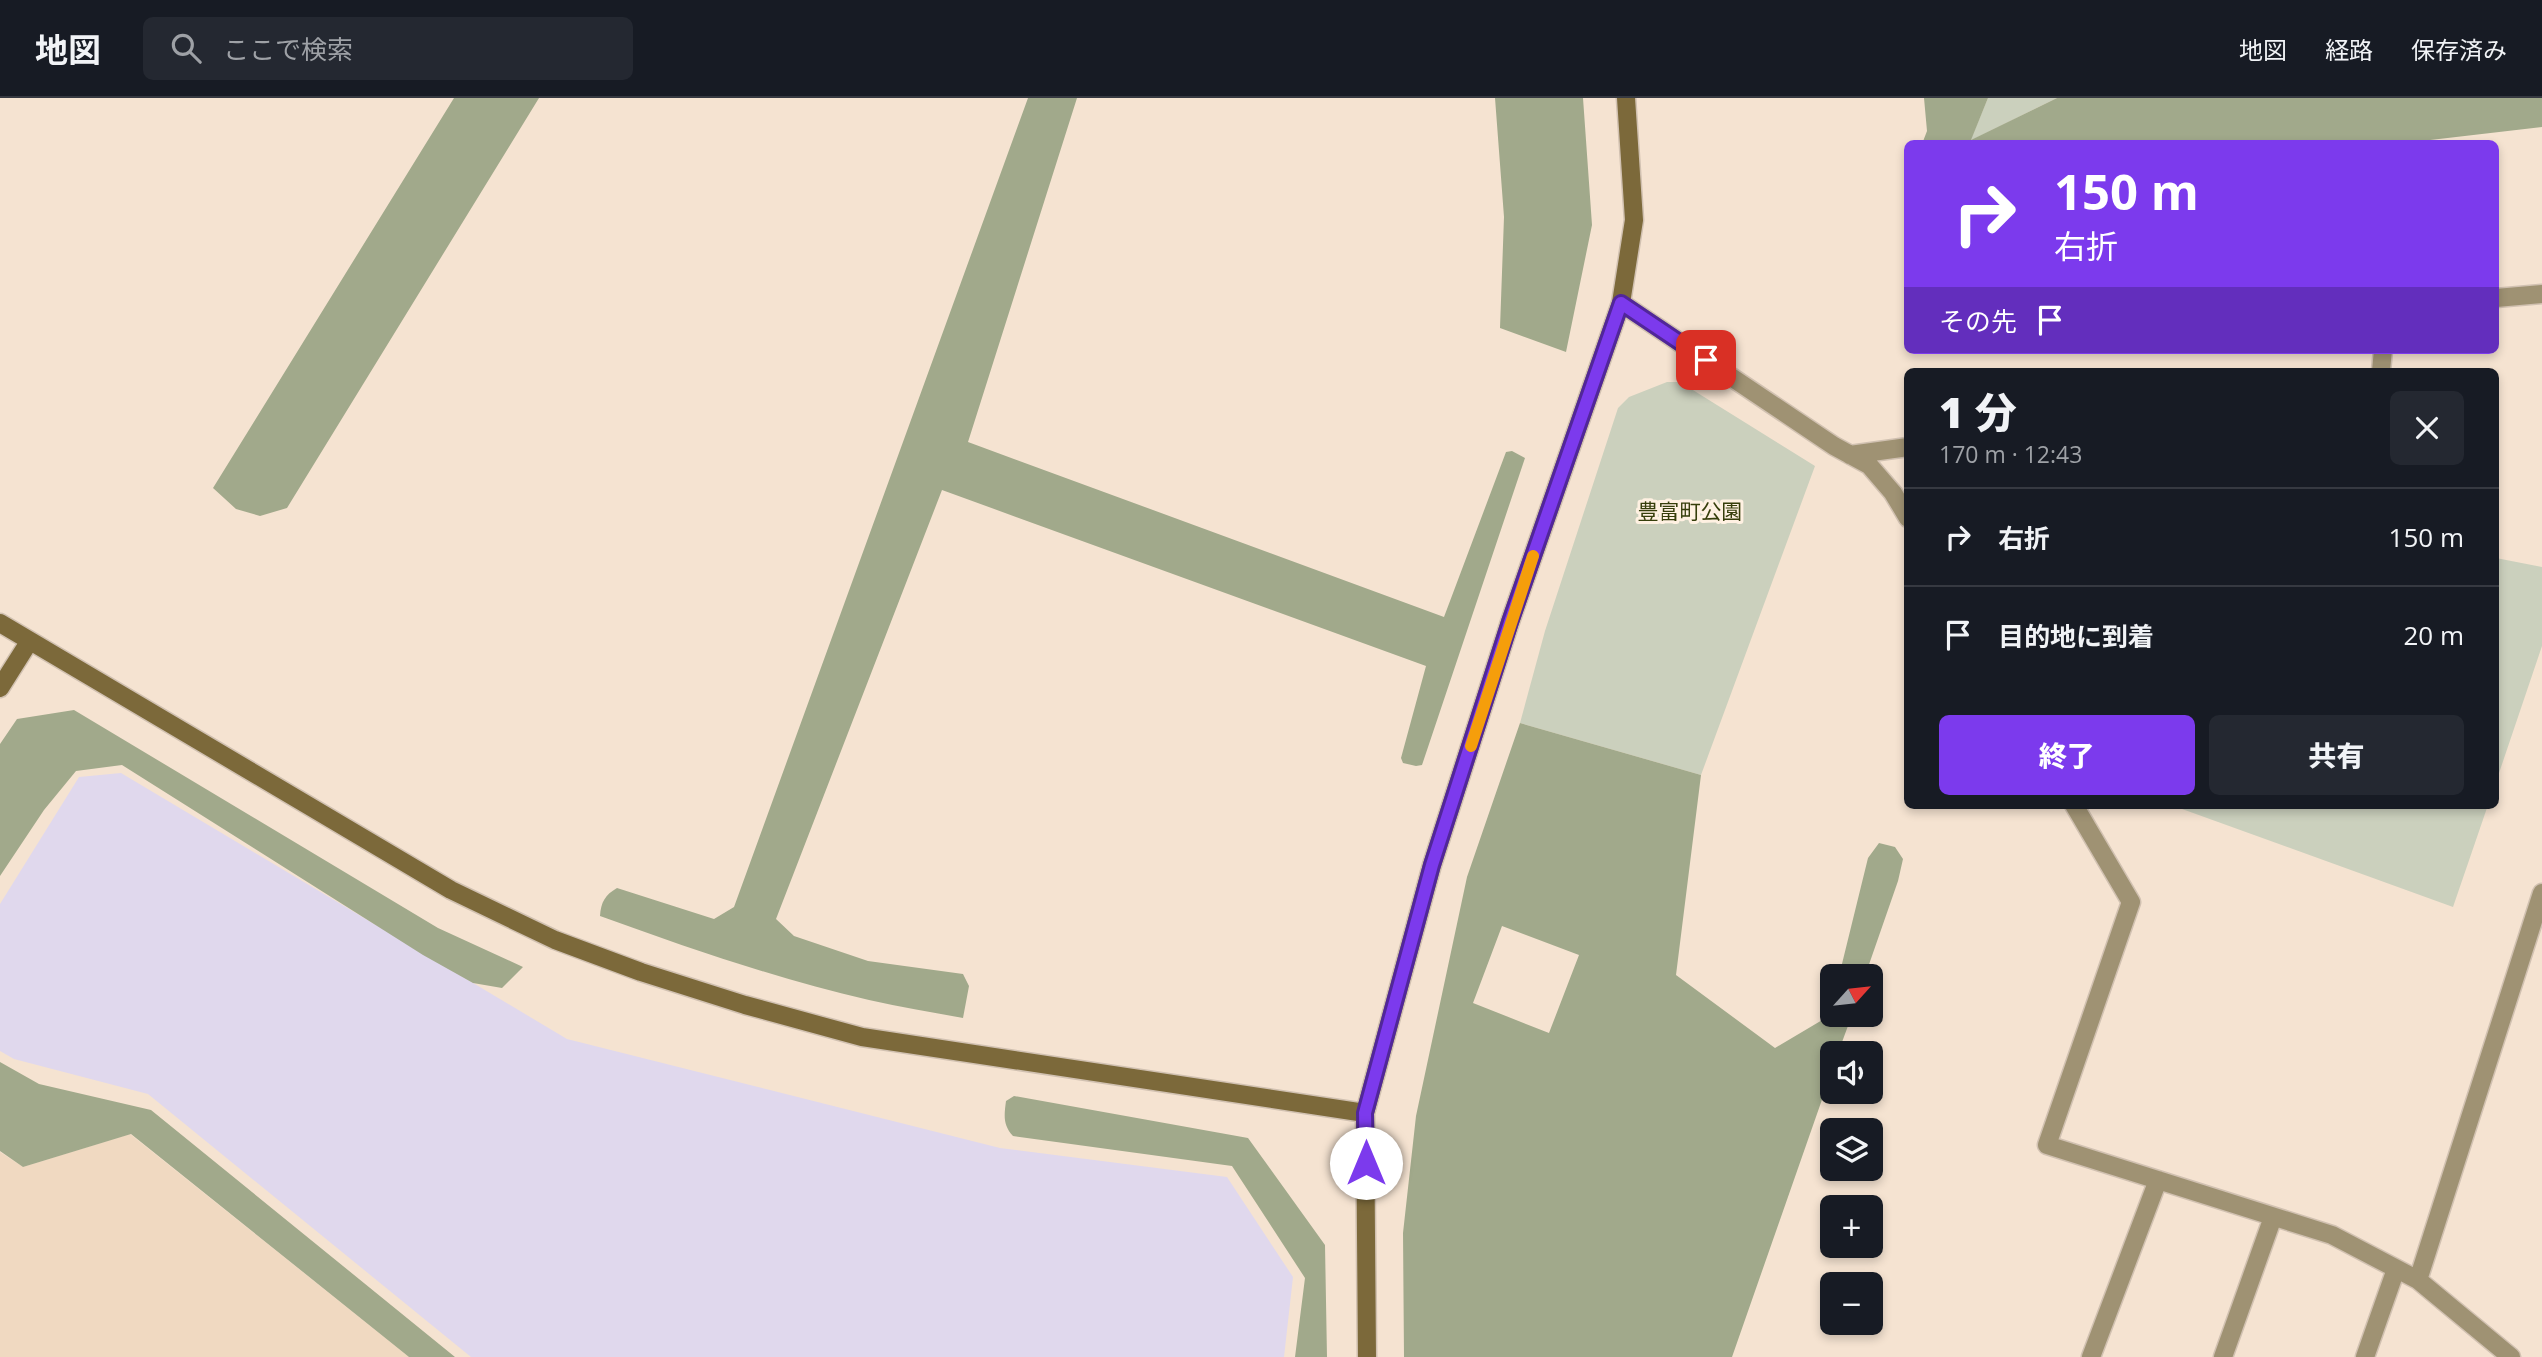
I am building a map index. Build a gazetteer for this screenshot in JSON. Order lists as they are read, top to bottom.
{
  "parks": ["豊富町公園"],
  "north": "top right",
  "page": {
    "header": "地図",
    "search": "ここで検索",
    "nav": ["地図", "経路", "保存済み"],
    "turn": ["150 m", "右折"],
    "then": "その先",
    "heading": ["1 分", "170 m · 12:43"],
    "list": [
      {
        "name": "右折",
        "value": "150 m"
      },
      {
        "name": "目的地に到着",
        "value": "20 m"
      }
    ],
    "buttons": ["終了", "共有"],
    "map_buttons": ["+", "−"]
  }
}
